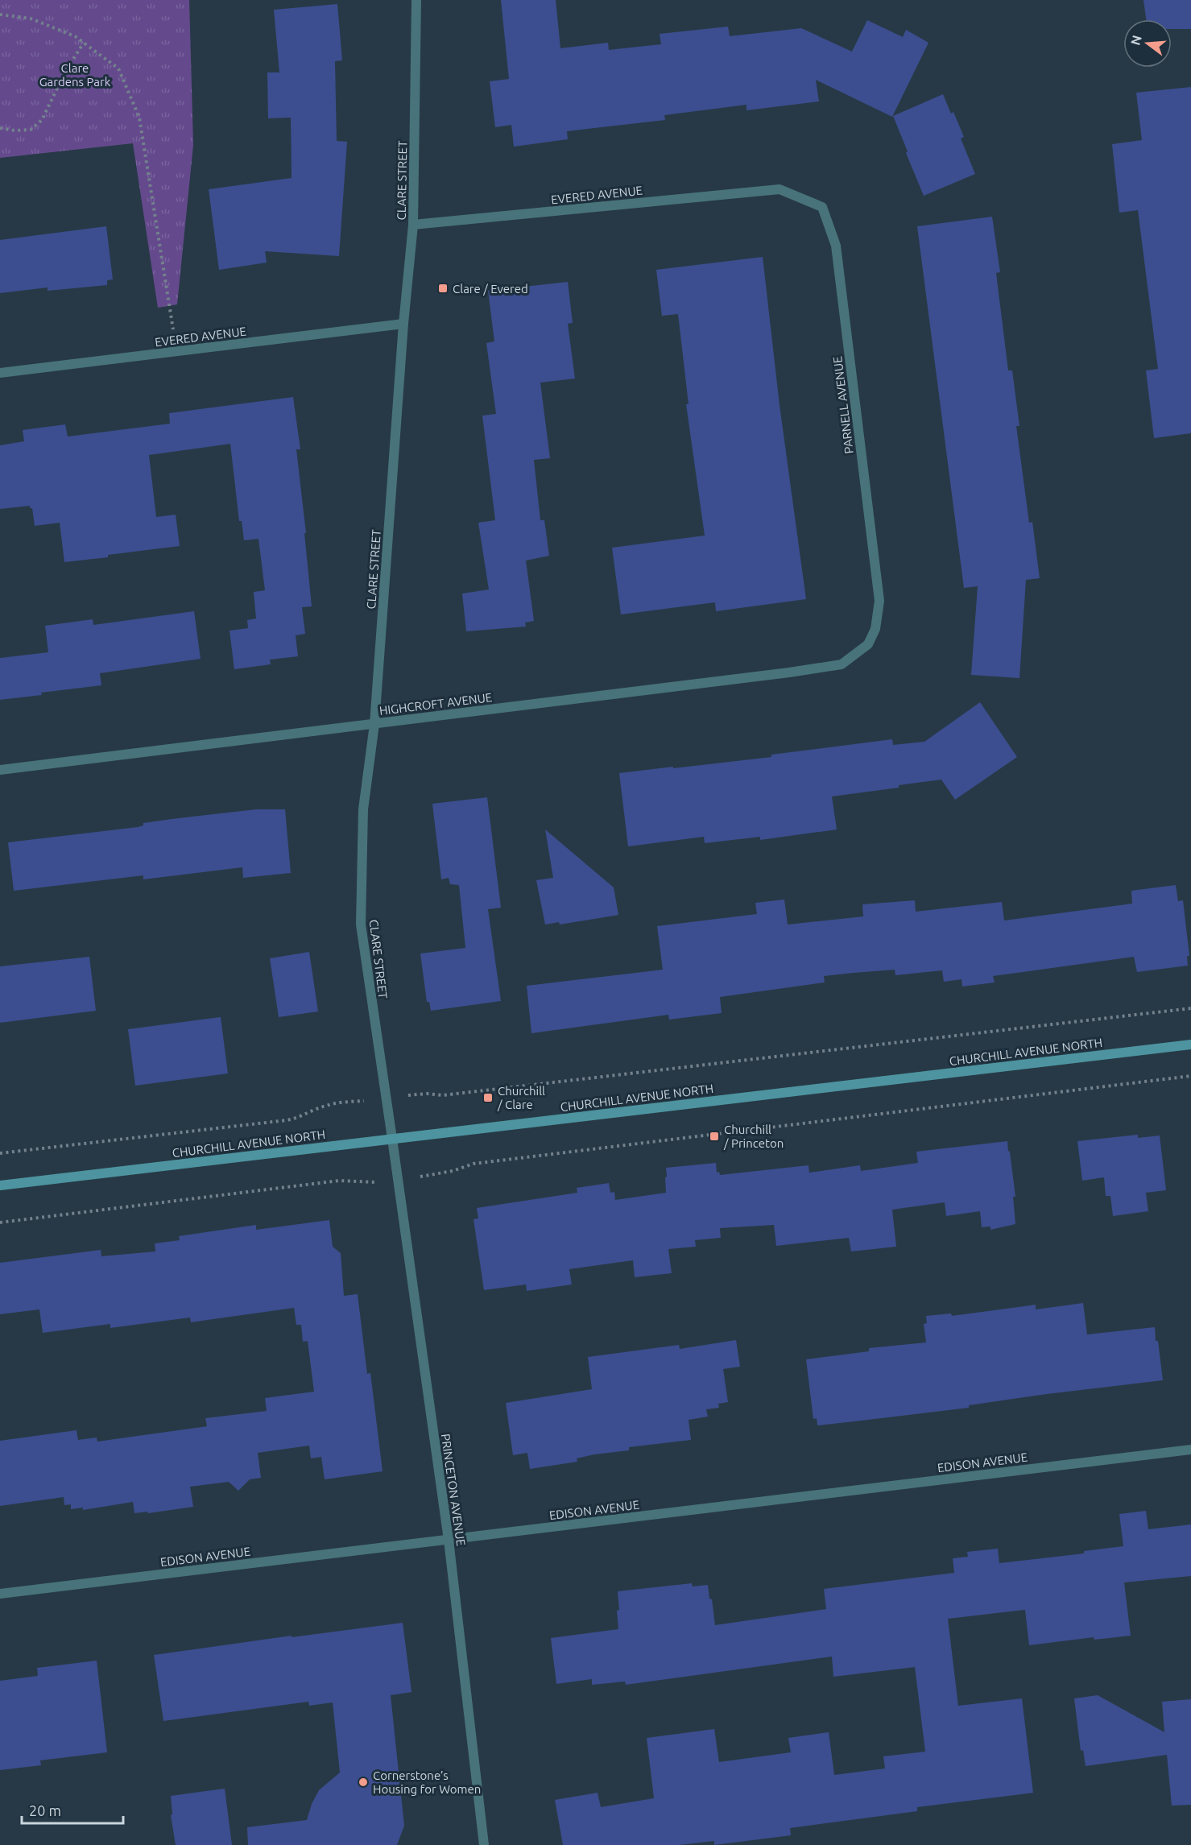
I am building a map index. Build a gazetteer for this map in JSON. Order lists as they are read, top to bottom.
{
  "streets": {
    "main road": ["CHURCHILL AVENUE NORTH"],
    "street": [
      "CLARE STREET",
      "EVERED AVENUE",
      "PARNELL AVENUE",
      "HIGHCROFT AVENUE",
      "EDISON AVENUE",
      "PRINCETON AVENUE"
    ]
  },
  "crossings": [
    ["CLARE STREET", "EVERED AVENUE"],
    ["CLARE STREET", "HIGHCROFT AVENUE"],
    ["CLARE STREET", "CHURCHILL AVENUE NORTH"],
    ["CLARE STREET", "PRINCETON AVENUE"],
    ["EVERED AVENUE", "PARNELL AVENUE"],
    ["PARNELL AVENUE", "HIGHCROFT AVENUE"],
    ["CHURCHILL AVENUE NORTH", "PRINCETON AVENUE"],
    ["EDISON AVENUE", "PRINCETON AVENUE"]
  ],
  "parks": ["Clare Gardens Park"],
  "places": {
    "transit": ["Clare / Evered", "Churchill / Clare", "Churchill / Princeton"],
    "other": ["Cornerstone’s Housing for Women"]
  },
  "scale_bar": "20 m",
  "north": "left"
}
